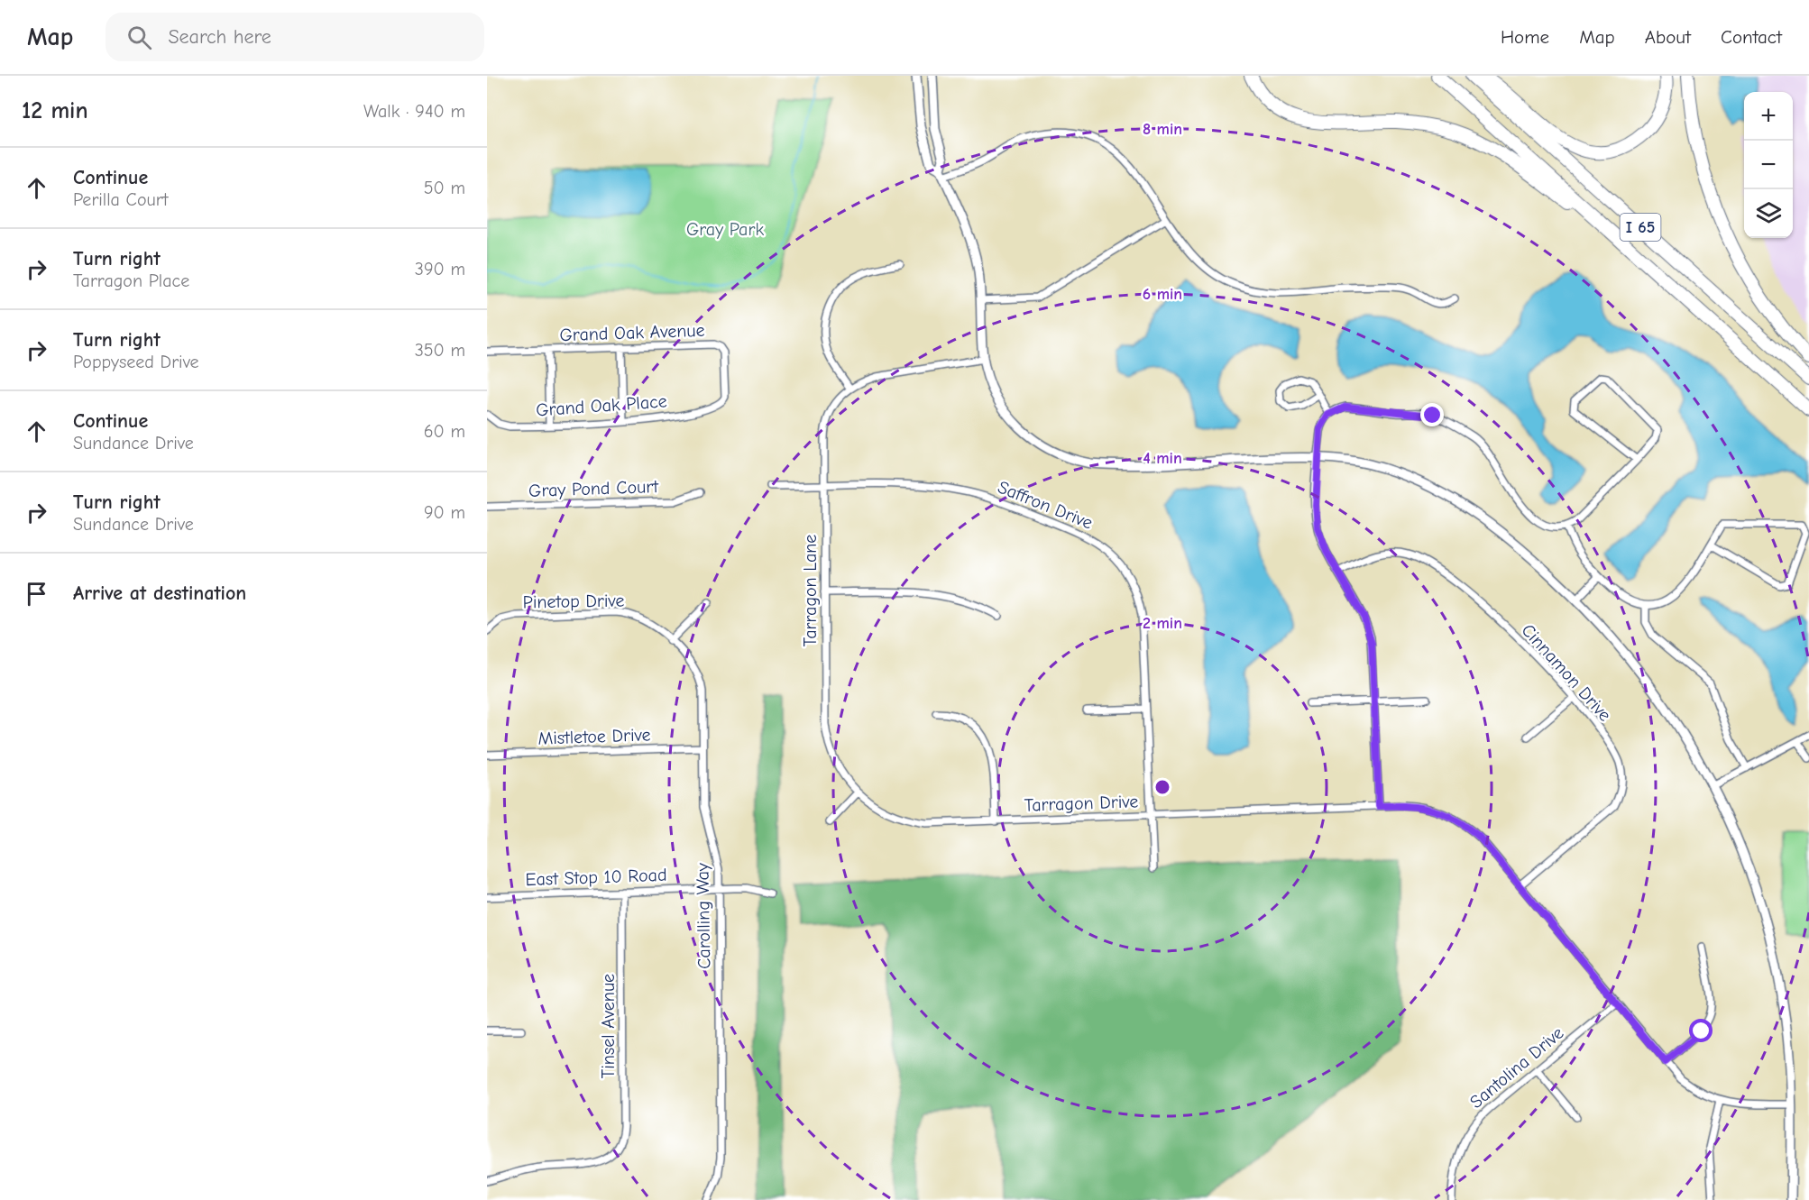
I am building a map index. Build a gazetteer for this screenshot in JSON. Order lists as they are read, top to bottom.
{
  "streets": {
    "highway": ["I 65"],
    "street": [
      "Grand Oak Avenue",
      "Grand Oak Place",
      "Gray Pond Court",
      "Saffron Drive",
      "Tarragon Lane",
      "Pinetop Drive",
      "Cinnamon Drive",
      "Mistletoe Drive",
      "Tarragon Drive",
      "East Stop 10 Road",
      "Carolling Way",
      "Tinsel Avenue",
      "Santolina Drive"
    ]
  },
  "crossings": [
    ["Grand Oak Avenue", "Grand Oak Place"],
    ["Saffron Drive", "Tarragon Lane"],
    ["Saffron Drive", "Tarragon Drive"],
    ["Tarragon Lane", "Tarragon Drive"],
    ["Pinetop Drive", "Carolling Way"],
    ["Cinnamon Drive", "Tarragon Drive"],
    ["Mistletoe Drive", "Carolling Way"],
    ["Tarragon Drive", "Santolina Drive"],
    ["East Stop 10 Road", "Carolling Way"],
    ["East Stop 10 Road", "Tinsel Avenue"]
  ],
  "parks": ["Gray Park"],
  "page": {
    "header": "Map",
    "search": "Search here",
    "nav": [
      "Home",
      "Map",
      "About",
      "Contact"
    ],
    "heading": ["12 min", "Walk · 940 m"],
    "map_buttons": ["+", "−"],
    "list": [
      ["Continue", "Perilla Court", "50 m"],
      ["Turn right", "Tarragon Place", "390 m"],
      ["Turn right", "Poppyseed Drive", "350 m"],
      ["Continue", "Sundance Drive", "60 m"],
      ["Turn right", "Sundance Drive", "90 m"],
      "Arrive at destination"
    ]
  },
  "rings": [
    "8 min",
    "6 min",
    "4 min",
    "2 min"
  ]
}
